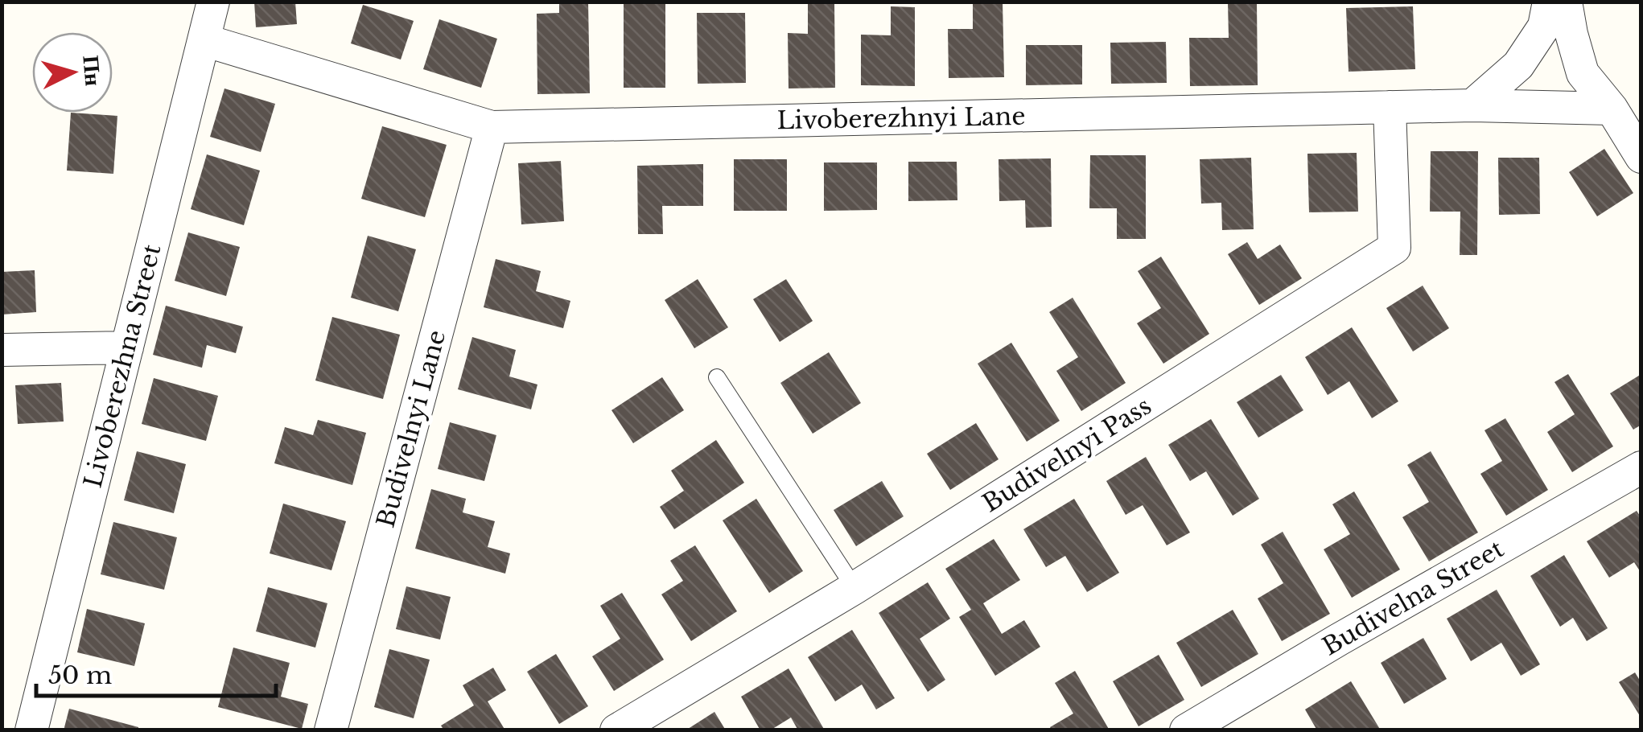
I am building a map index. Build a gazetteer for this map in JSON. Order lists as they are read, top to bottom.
{
  "streets": {
    "street": [
      "Livoberezhnyi Lane",
      "Livoberezhna Street",
      "Budivelnyi Lane",
      "Budivelnyi Pass",
      "Budivelna Street"
    ]
  },
  "crossings": [
    ["Livoberezhnyi Lane", "Livoberezhna Street"],
    ["Livoberezhnyi Lane", "Budivelnyi Lane"],
    ["Livoberezhnyi Lane", "Budivelnyi Pass"]
  ],
  "scale_bar": "50 m",
  "north": "right"
}
